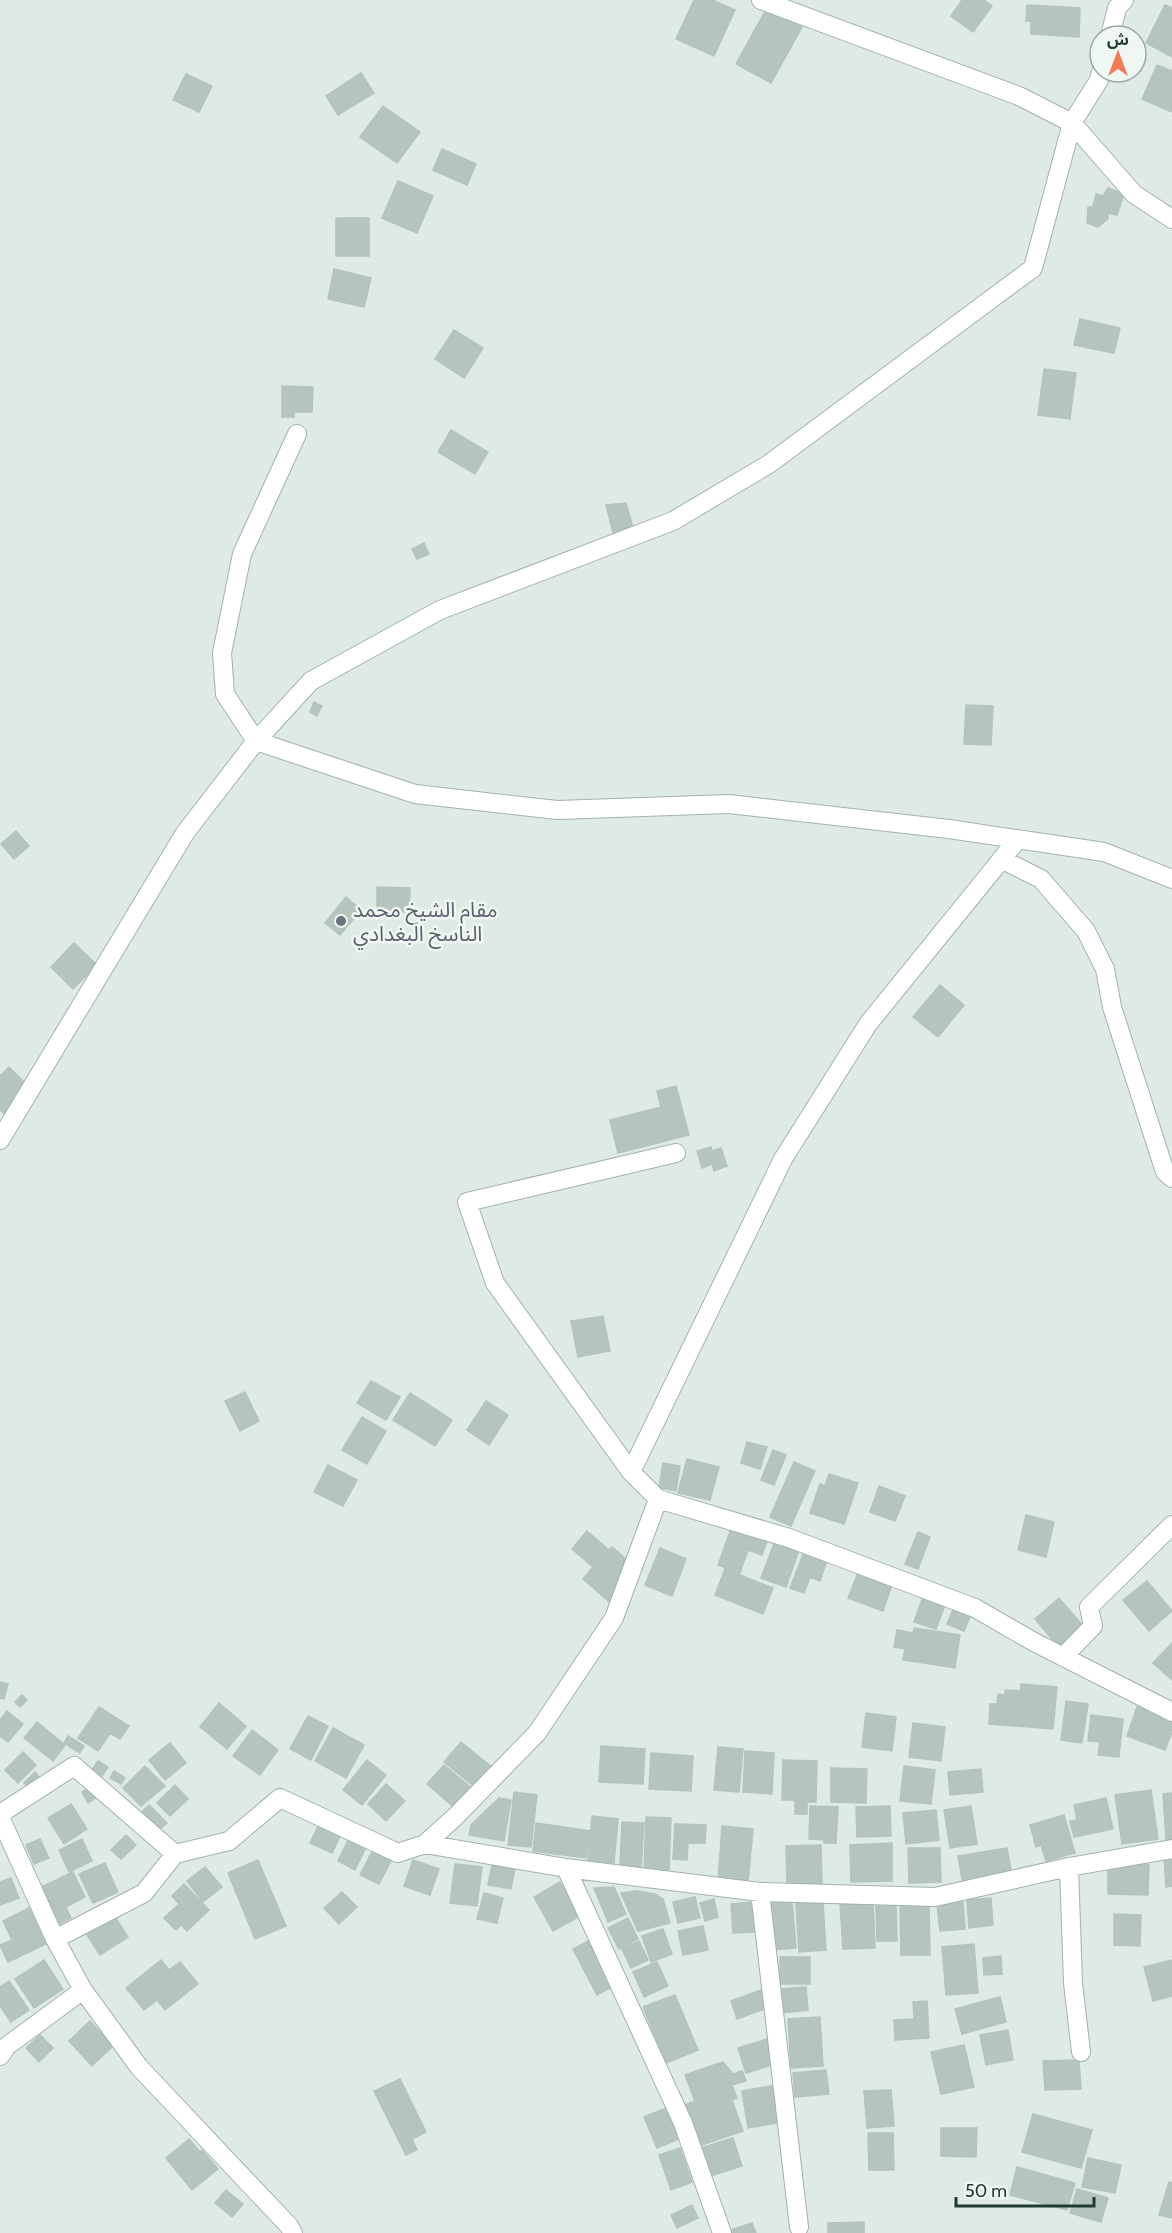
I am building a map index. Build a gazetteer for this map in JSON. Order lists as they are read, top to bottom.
{
  "places": ["مقام الشيخ محمد الناسخ البغدادي"],
  "scale_bar": "50 m",
  "north": "top"
}
